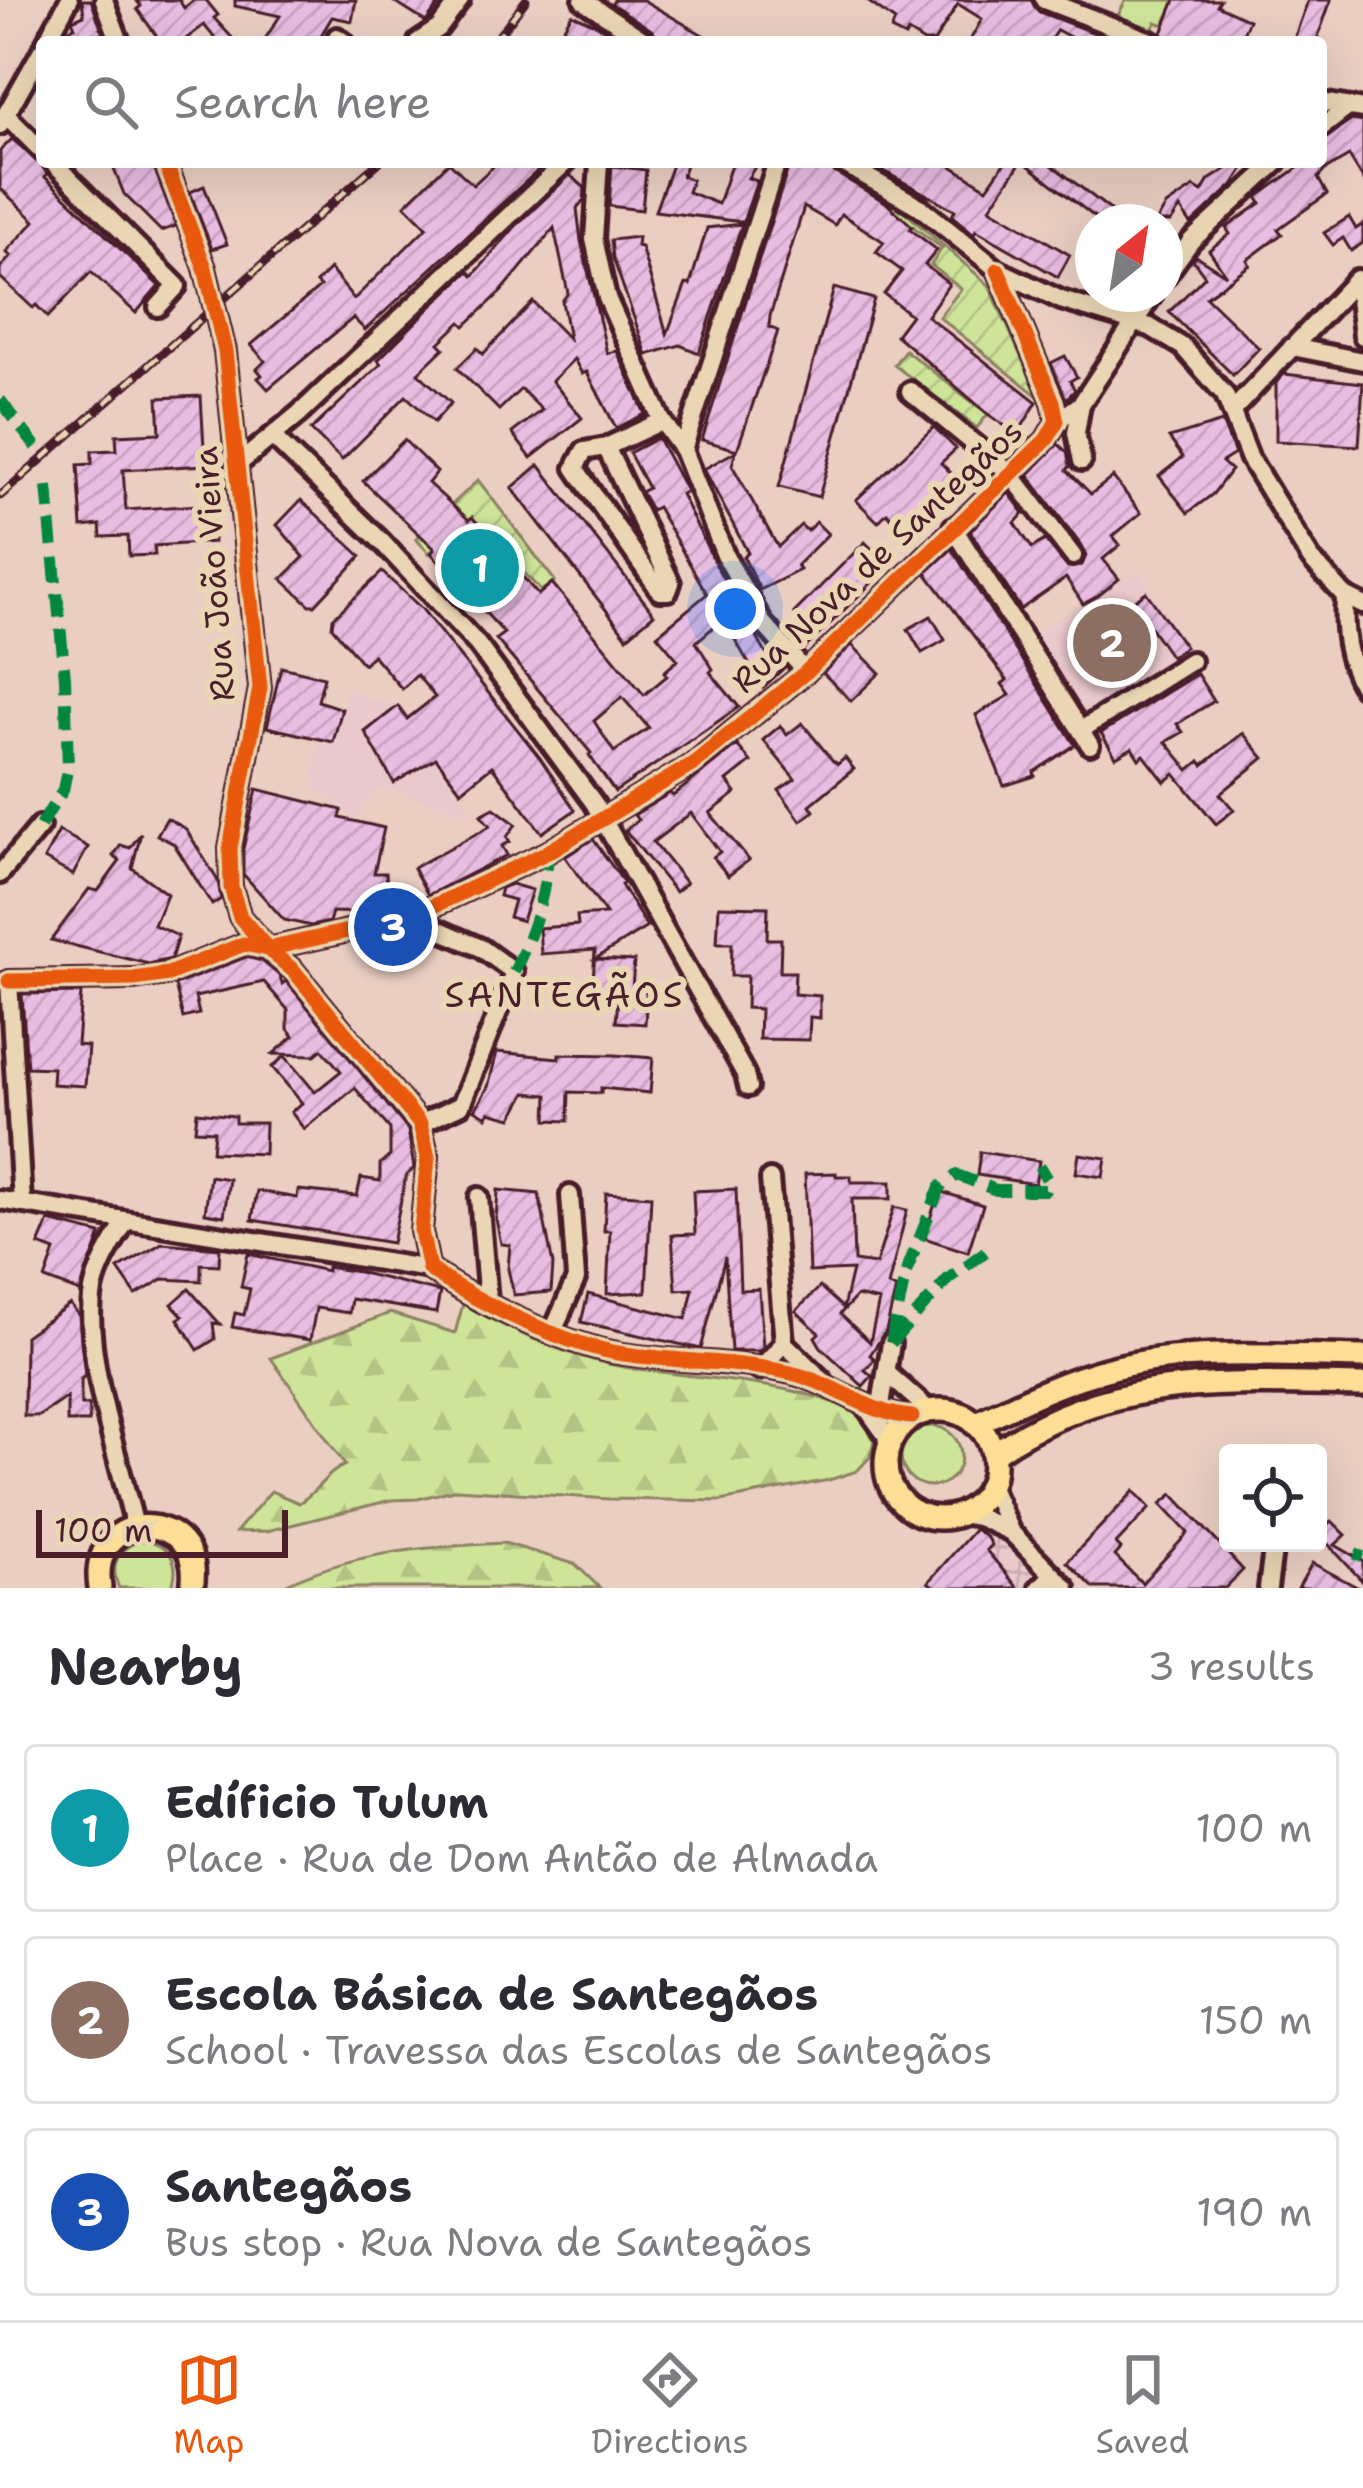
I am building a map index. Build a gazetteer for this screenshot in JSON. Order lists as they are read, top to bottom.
{
  "streets": {
    "street": ["Rua Nova de Santegãos", "Rua João Vieira"]
  },
  "crossings": [
    ["Rua Nova de Santegãos", "Rua João Vieira"]
  ],
  "districts": ["SANTEGÃOS"],
  "scale_bar": "100 m",
  "north": "top right",
  "page": {
    "search": "Search here",
    "pins": ["1", "2", "3"],
    "scale": "100 m",
    "heading": ["Nearby", "3 results"],
    "list": [
      {
        "mark": "1",
        "name": "Edíficio Tulum",
        "note": "Place · Rua de Dom Antão de Almada",
        "value": "100 m"
      },
      {
        "mark": "2",
        "name": "Escola Básica de Santegãos",
        "note": "School · Travessa das Escolas de Santegãos",
        "value": "150 m"
      },
      {
        "mark": "3",
        "name": "Santegãos",
        "note": "Bus stop · Rua Nova de Santegãos",
        "value": "190 m"
      }
    ],
    "nav": ["Map", "Directions", "Saved"]
  }
}
